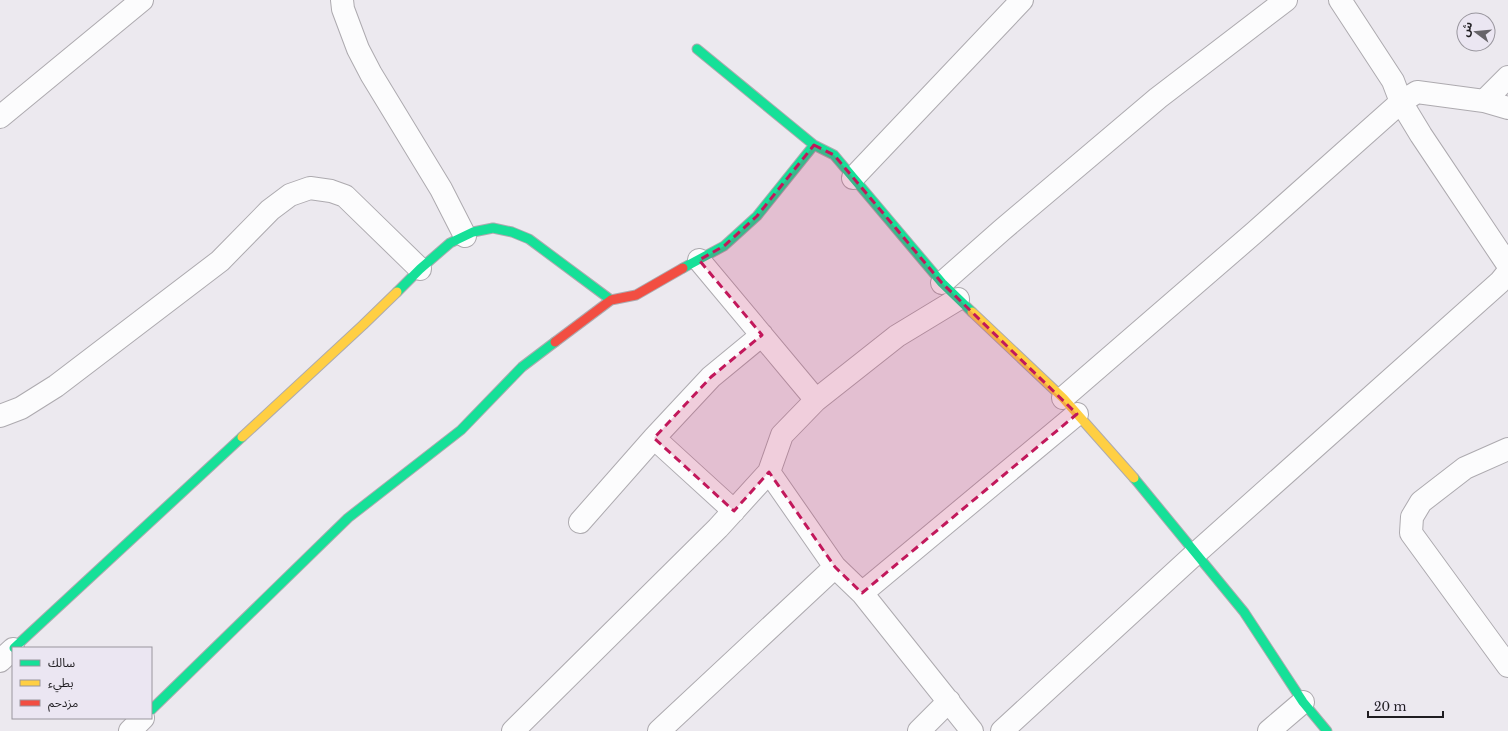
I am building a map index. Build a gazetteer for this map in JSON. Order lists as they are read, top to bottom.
{
  "legend": ["سالك", "بطيء", "مزدحم"],
  "scale_bar": "20 m",
  "north": "left"
}
